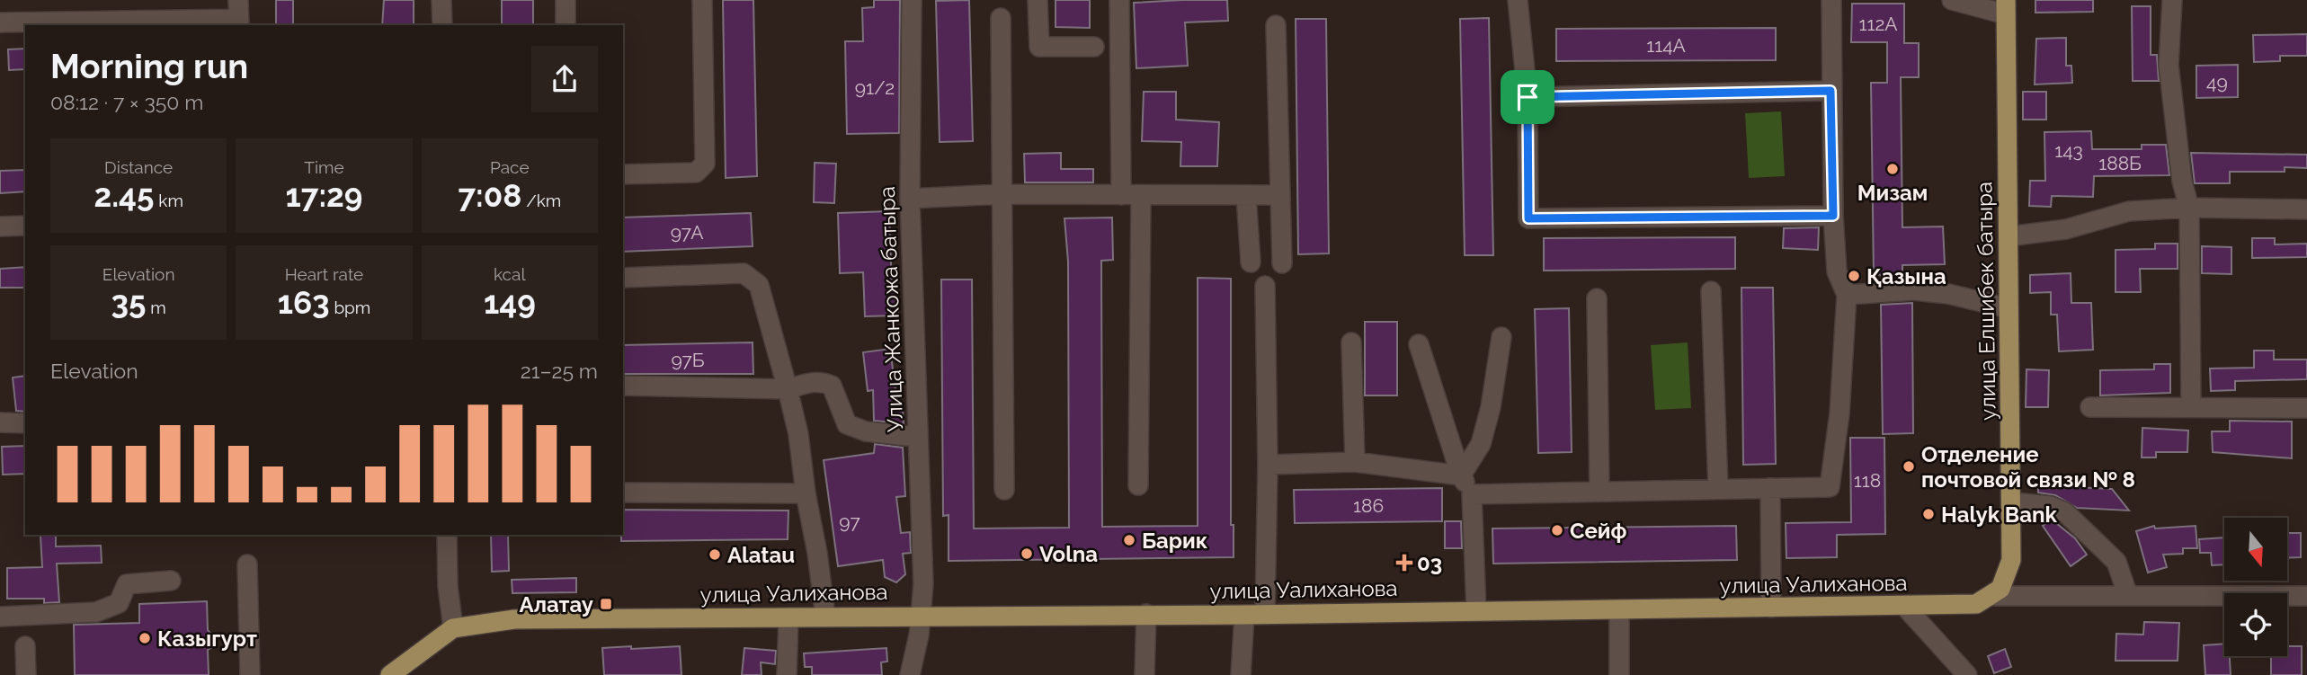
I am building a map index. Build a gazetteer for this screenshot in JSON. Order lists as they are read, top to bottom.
{
  "streets": {
    "main road": ["улица Елшибек батыра", "улица Уалиханова"],
    "street": ["Улица Жанкожа батыра"]
  },
  "crossings": [
    ["улица Елшибек батыра", "улица Уалиханова"],
    ["Улица Жанкожа батыра", "улица Уалиханова"]
  ],
  "places": {
    "other": [
      "Мизам",
      "Қазына",
      "Отделение почтовой связи № 8",
      "Halyk Bank",
      "Сейф",
      "Барик",
      "Volna",
      "Alatau",
      "Казыгурт"
    ],
    "health": ["03"],
    "transit": ["Алатау"]
  },
  "house_numbers": [
    "112А",
    "114А",
    "49",
    "91/2",
    "143",
    "188Б",
    "97А",
    "97Б",
    "118",
    "186",
    "97"
  ],
  "north": "bottom",
  "page": {
    "heading": ["Morning run", "08:12 · 7 × 350 m"],
    "stats": [
      ["Distance", "2.45 km"],
      ["Time", "17:29"],
      ["Pace", "7:08 /km"],
      ["Elevation", "35 m"],
      ["Heart rate", "163 bpm"],
      ["kcal", "149"]
    ],
    "chart": ["Elevation", "21–25 m"]
  }
}
